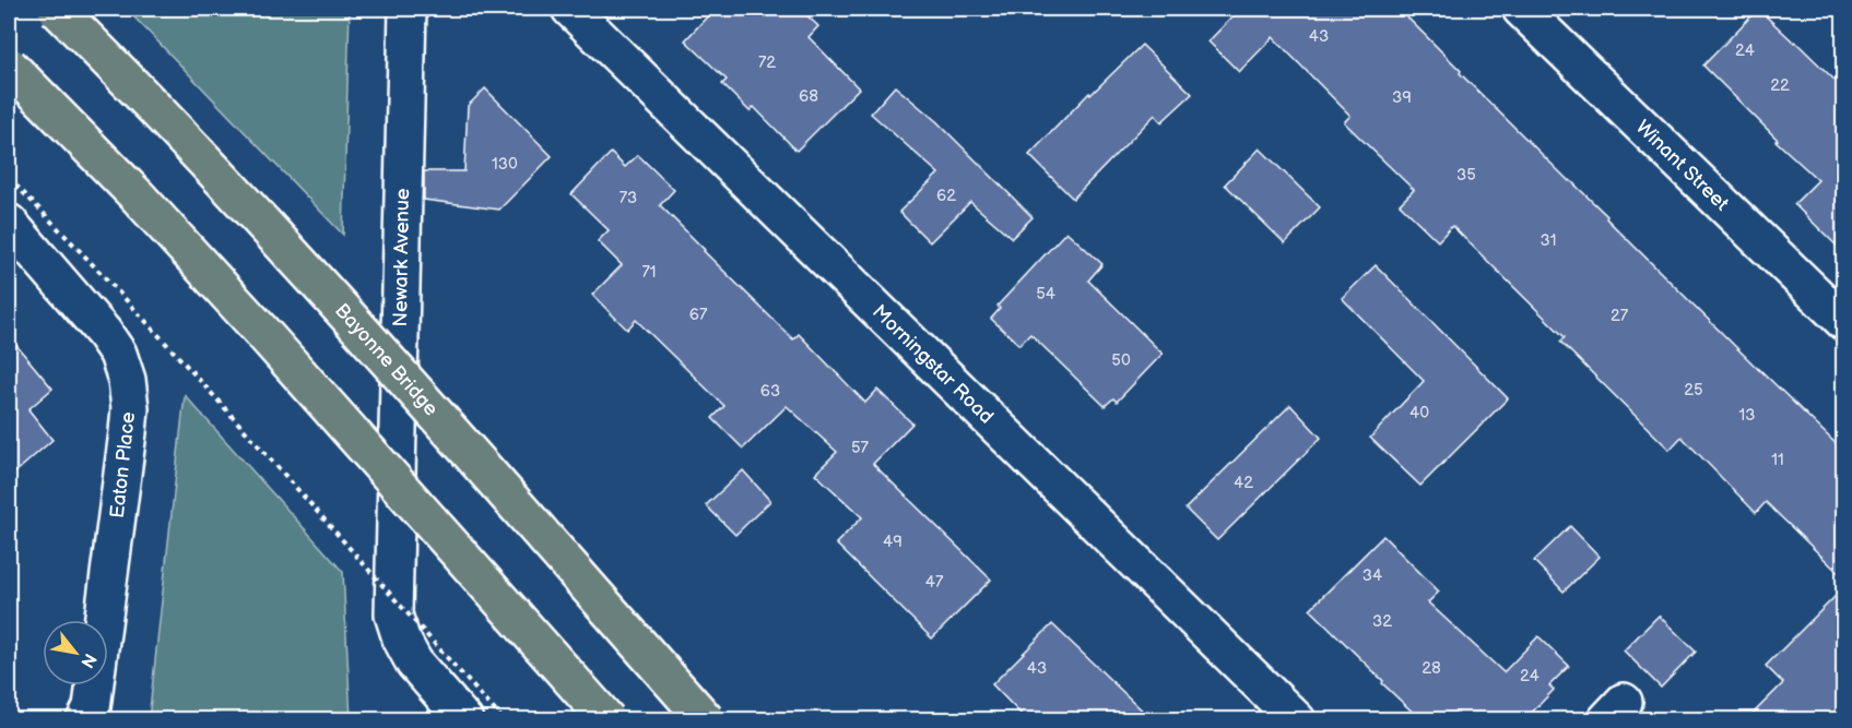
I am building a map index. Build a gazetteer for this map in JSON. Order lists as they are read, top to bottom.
{
  "streets": {
    "highway": ["Bayonne Bridge"],
    "street": [
      "Winant Street",
      "Newark Avenue",
      "Morningstar Road",
      "Eaton Place"
    ]
  },
  "house_numbers": [
    "43",
    "24",
    "72",
    "22",
    "68",
    "39",
    "130",
    "35",
    "62",
    "73",
    "31",
    "71",
    "54",
    "67",
    "27",
    "50",
    "25",
    "63",
    "40",
    "13",
    "57",
    "11",
    "42",
    "49",
    "34",
    "47",
    "32",
    "43",
    "28",
    "24"
  ],
  "north": "bottom right"
}
